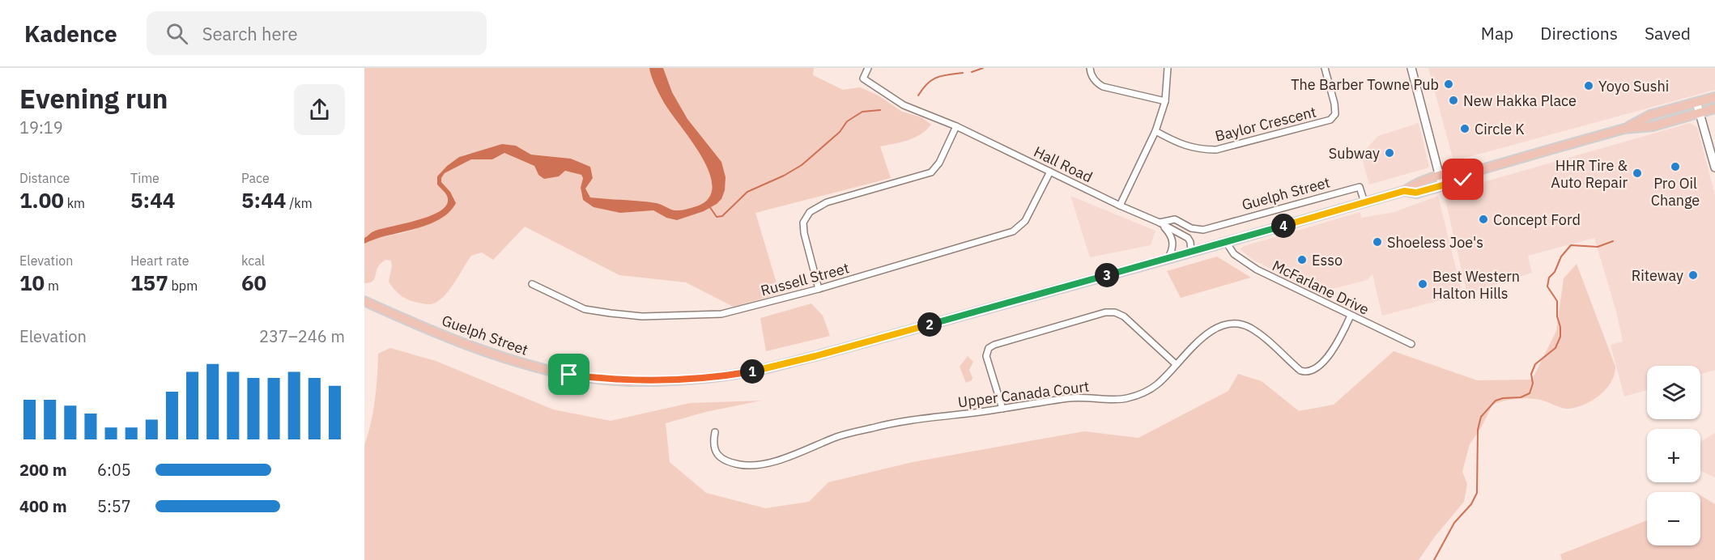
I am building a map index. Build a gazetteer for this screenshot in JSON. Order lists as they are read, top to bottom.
{
  "streets": {
    "main road": ["Guelph Street"],
    "street": [
      "Baylor Crescent",
      "Hall Road",
      "Russell Street",
      "McFarlane Drive",
      "Upper Canada Court"
    ]
  },
  "crossings": [
    ["Hall Road", "Guelph Street"],
    ["Hall Road", "Russell Street"],
    ["Guelph Street", "McFarlane Drive"],
    ["McFarlane Drive", "Upper Canada Court"]
  ],
  "places": [
    "The Barber Towne Pub",
    "Yoyo Sushi",
    "New Hakka Place",
    "Circle K",
    "Subway",
    "Pro Oil Change",
    "HHR Tire & Auto Repair",
    "Concept Ford",
    "Shoeless Joe's",
    "Esso",
    "Riteway",
    "Best Western Halton Hills"
  ],
  "page": {
    "header": "Kadence",
    "search": "Search here",
    "nav": ["Map", "Directions", "Saved"],
    "heading": ["Evening run", "19:19"],
    "stats": [
      ["Distance", "1.00 km"],
      ["Time", "5:44"],
      ["Pace", "5:44 /km"],
      ["Elevation", "10 m"],
      ["Heart rate", "157 bpm"],
      ["kcal", "60"]
    ],
    "pins": [
      "4",
      "3",
      "2",
      "1"
    ],
    "chart": ["Elevation", "237–246 m"],
    "map_buttons": ["+", "−"],
    "list": [
      {
        "name": "200 m",
        "note": "6:05"
      },
      {
        "name": "400 m",
        "note": "5:57"
      }
    ]
  }
}
